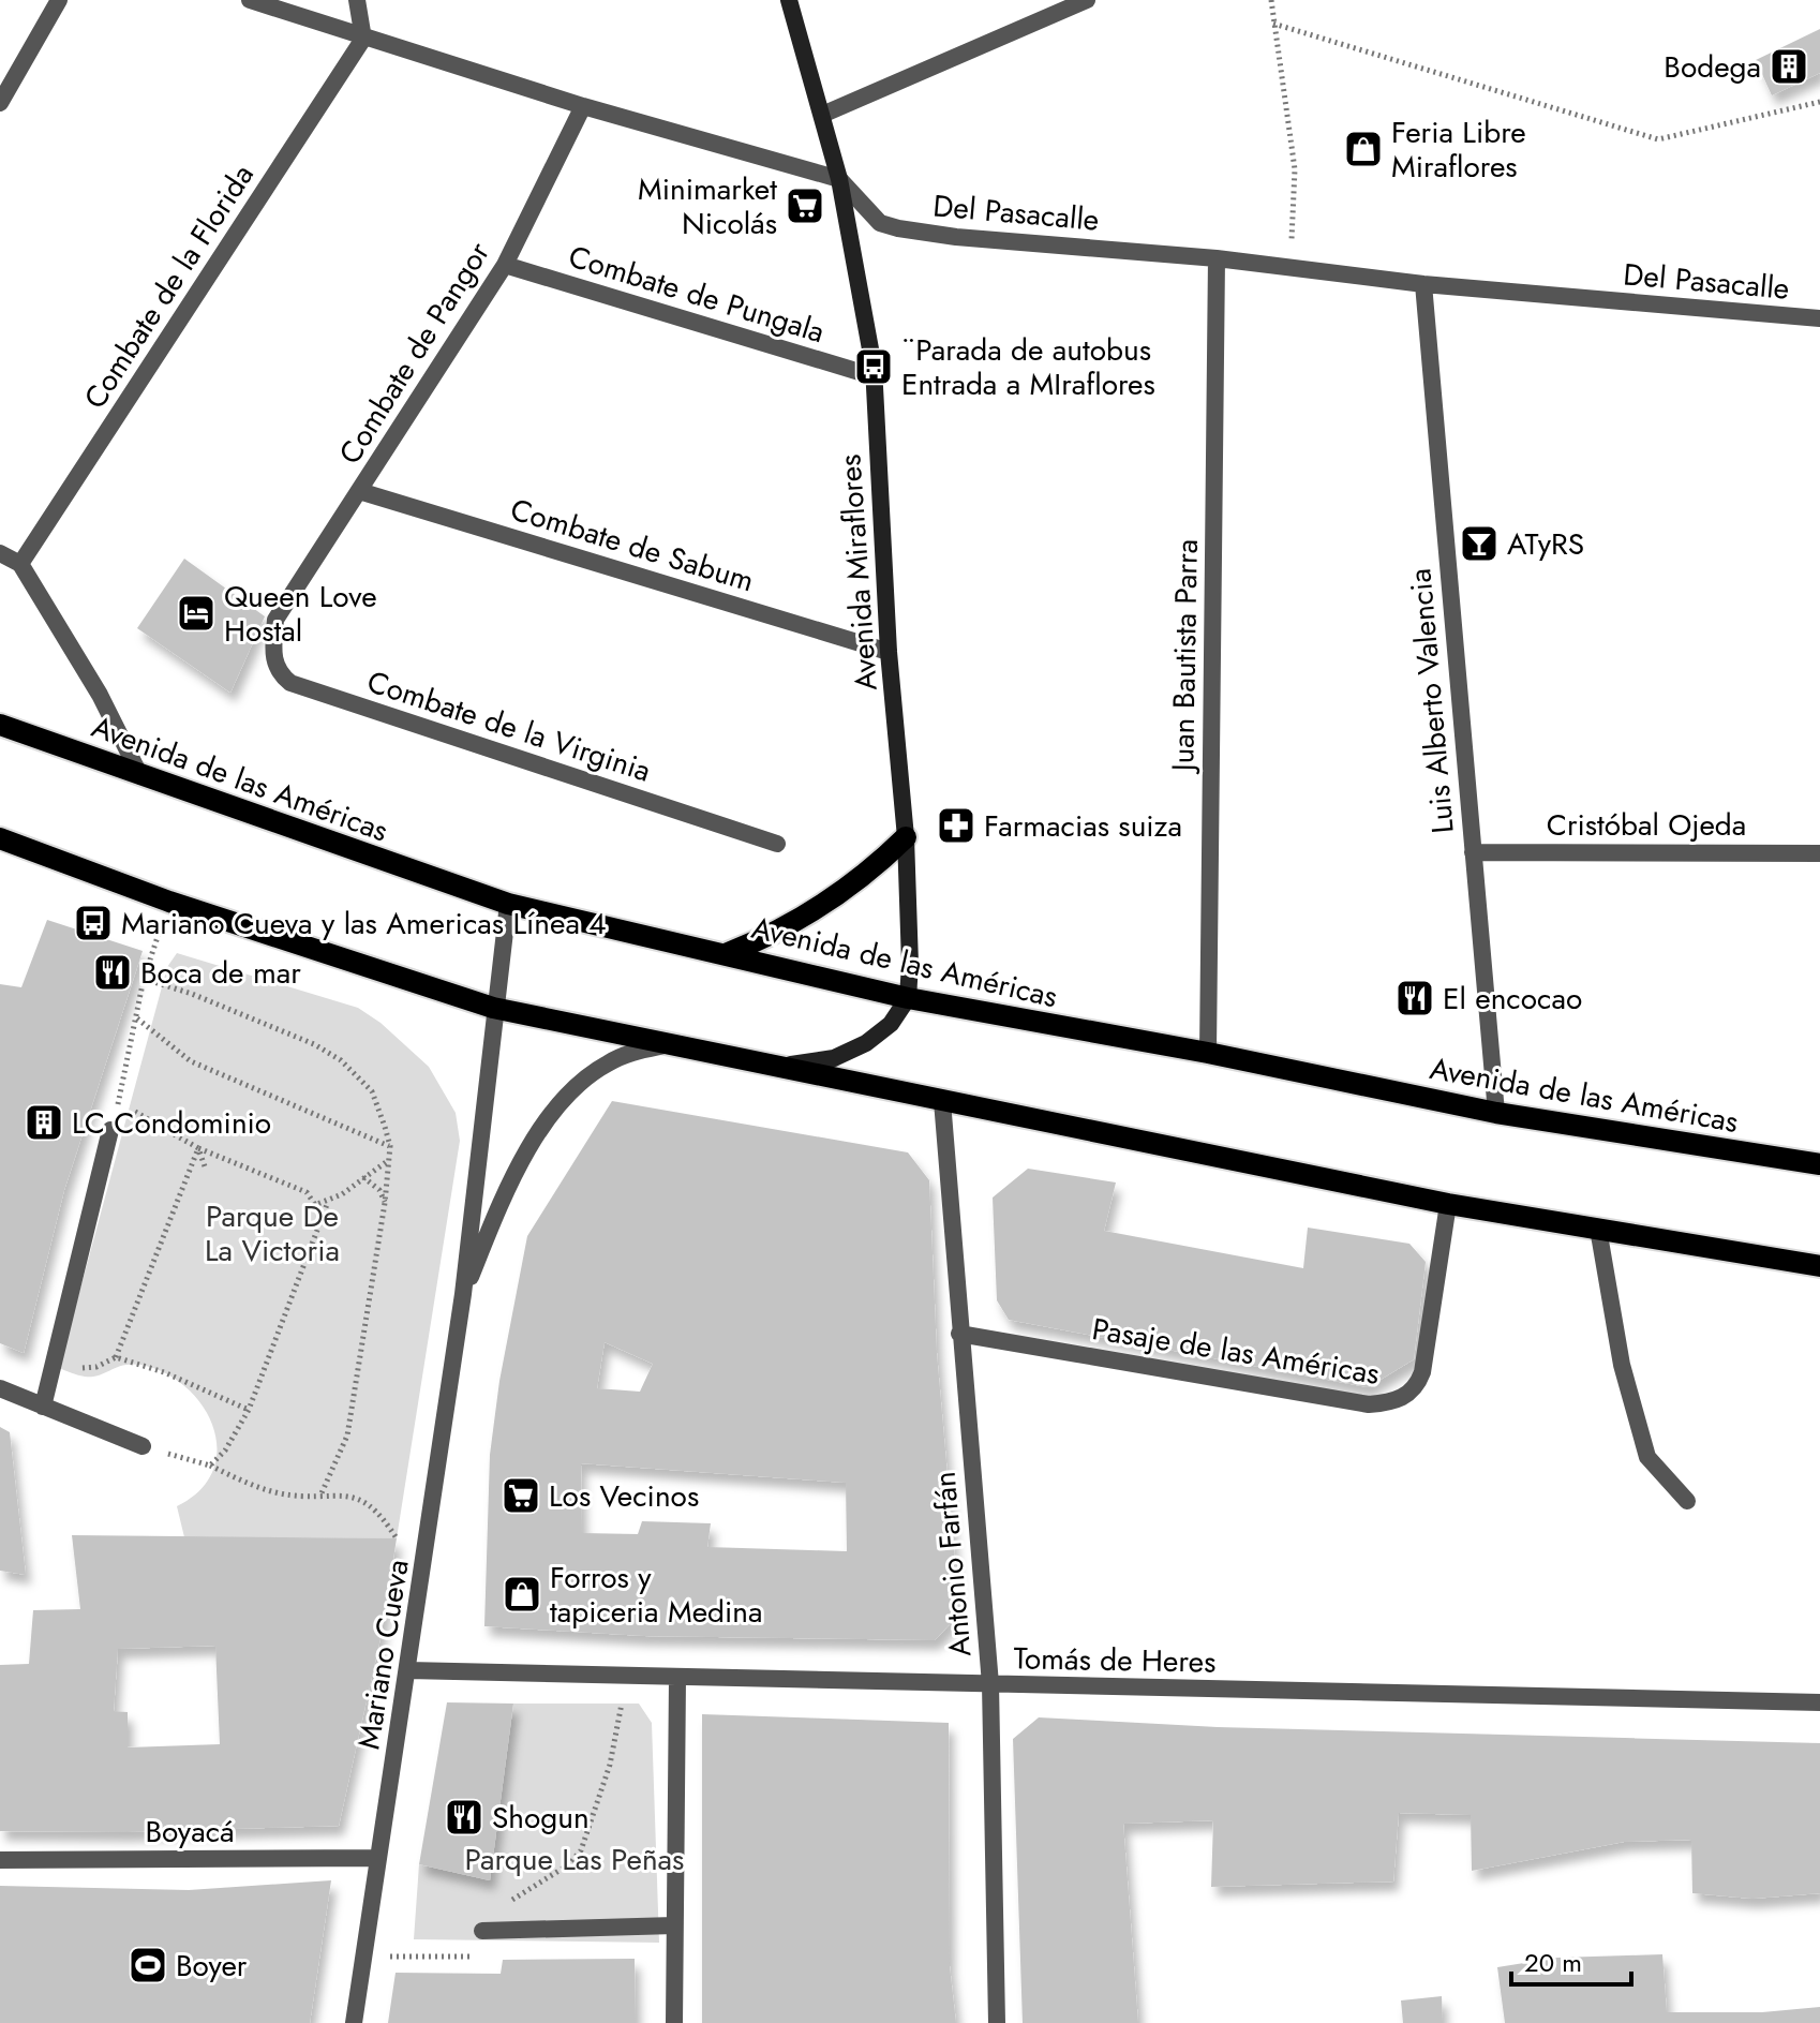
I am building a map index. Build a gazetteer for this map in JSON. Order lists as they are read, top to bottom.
{
  "streets": {
    "main road": ["Avenida de las Américas"],
    "street": [
      "Del Pasacalle",
      "Combate de la Florida",
      "Combate de Pungala",
      "Combate de Pangor",
      "Combate de Sabum",
      "Avenida Miraflores",
      "Juan Bautista Parra",
      "Luis Alberto Valencia",
      "Combate de la Virginia",
      "Cristóbal Ojeda",
      "Pasaje de las Américas",
      "Antonio Farfán",
      "Mariano Cueva",
      "Tomás de Heres",
      "Boyacá"
    ]
  },
  "crossings": [
    ["Del Pasacalle", "Avenida Miraflores"],
    ["Del Pasacalle", "Juan Bautista Parra"],
    ["Del Pasacalle", "Luis Alberto Valencia"],
    ["Combate de Pungala", "Combate de Pangor"],
    ["Combate de Pungala", "Avenida Miraflores"],
    ["Combate de Pangor", "Combate de Sabum"],
    ["Combate de Pangor", "Combate de la Virginia"],
    ["Combate de Sabum", "Avenida Miraflores"],
    ["Avenida Miraflores", "Avenida de las Américas"],
    ["Juan Bautista Parra", "Avenida de las Américas"],
    ["Luis Alberto Valencia", "Avenida de las Américas"],
    ["Luis Alberto Valencia", "Cristóbal Ojeda"],
    ["Avenida de las Américas", "Mariano Cueva"],
    ["Pasaje de las Américas", "Antonio Farfán"],
    ["Antonio Farfán", "Tomás de Heres"],
    ["Mariano Cueva", "Tomás de Heres"],
    ["Mariano Cueva", "Boyacá"]
  ],
  "parks": ["Parque De La Victoria", "Parque Las Peñas"],
  "places": {
    "building": ["Bodega", "LC Condominio"],
    "shop": ["Feria Libre Miraflores", "Forros y tapiceria Medina"],
    "supermarket": ["Minimarket Nicolás", "Los Vecinos"],
    "bus stop": ["¨Parada de autobus Entrada a MIraflores", "Mariano Cueva y las Americas Línea 4"],
    "bar": ["ATyRS"],
    "hotel": ["Queen Love Hostal"],
    "pharmacy": ["Farmacias suiza"],
    "restaurant": ["Boca de mar", "El encocao", "Shogun"],
    "sports": ["Boyer"]
  },
  "scale_bar": "20 m"
}
